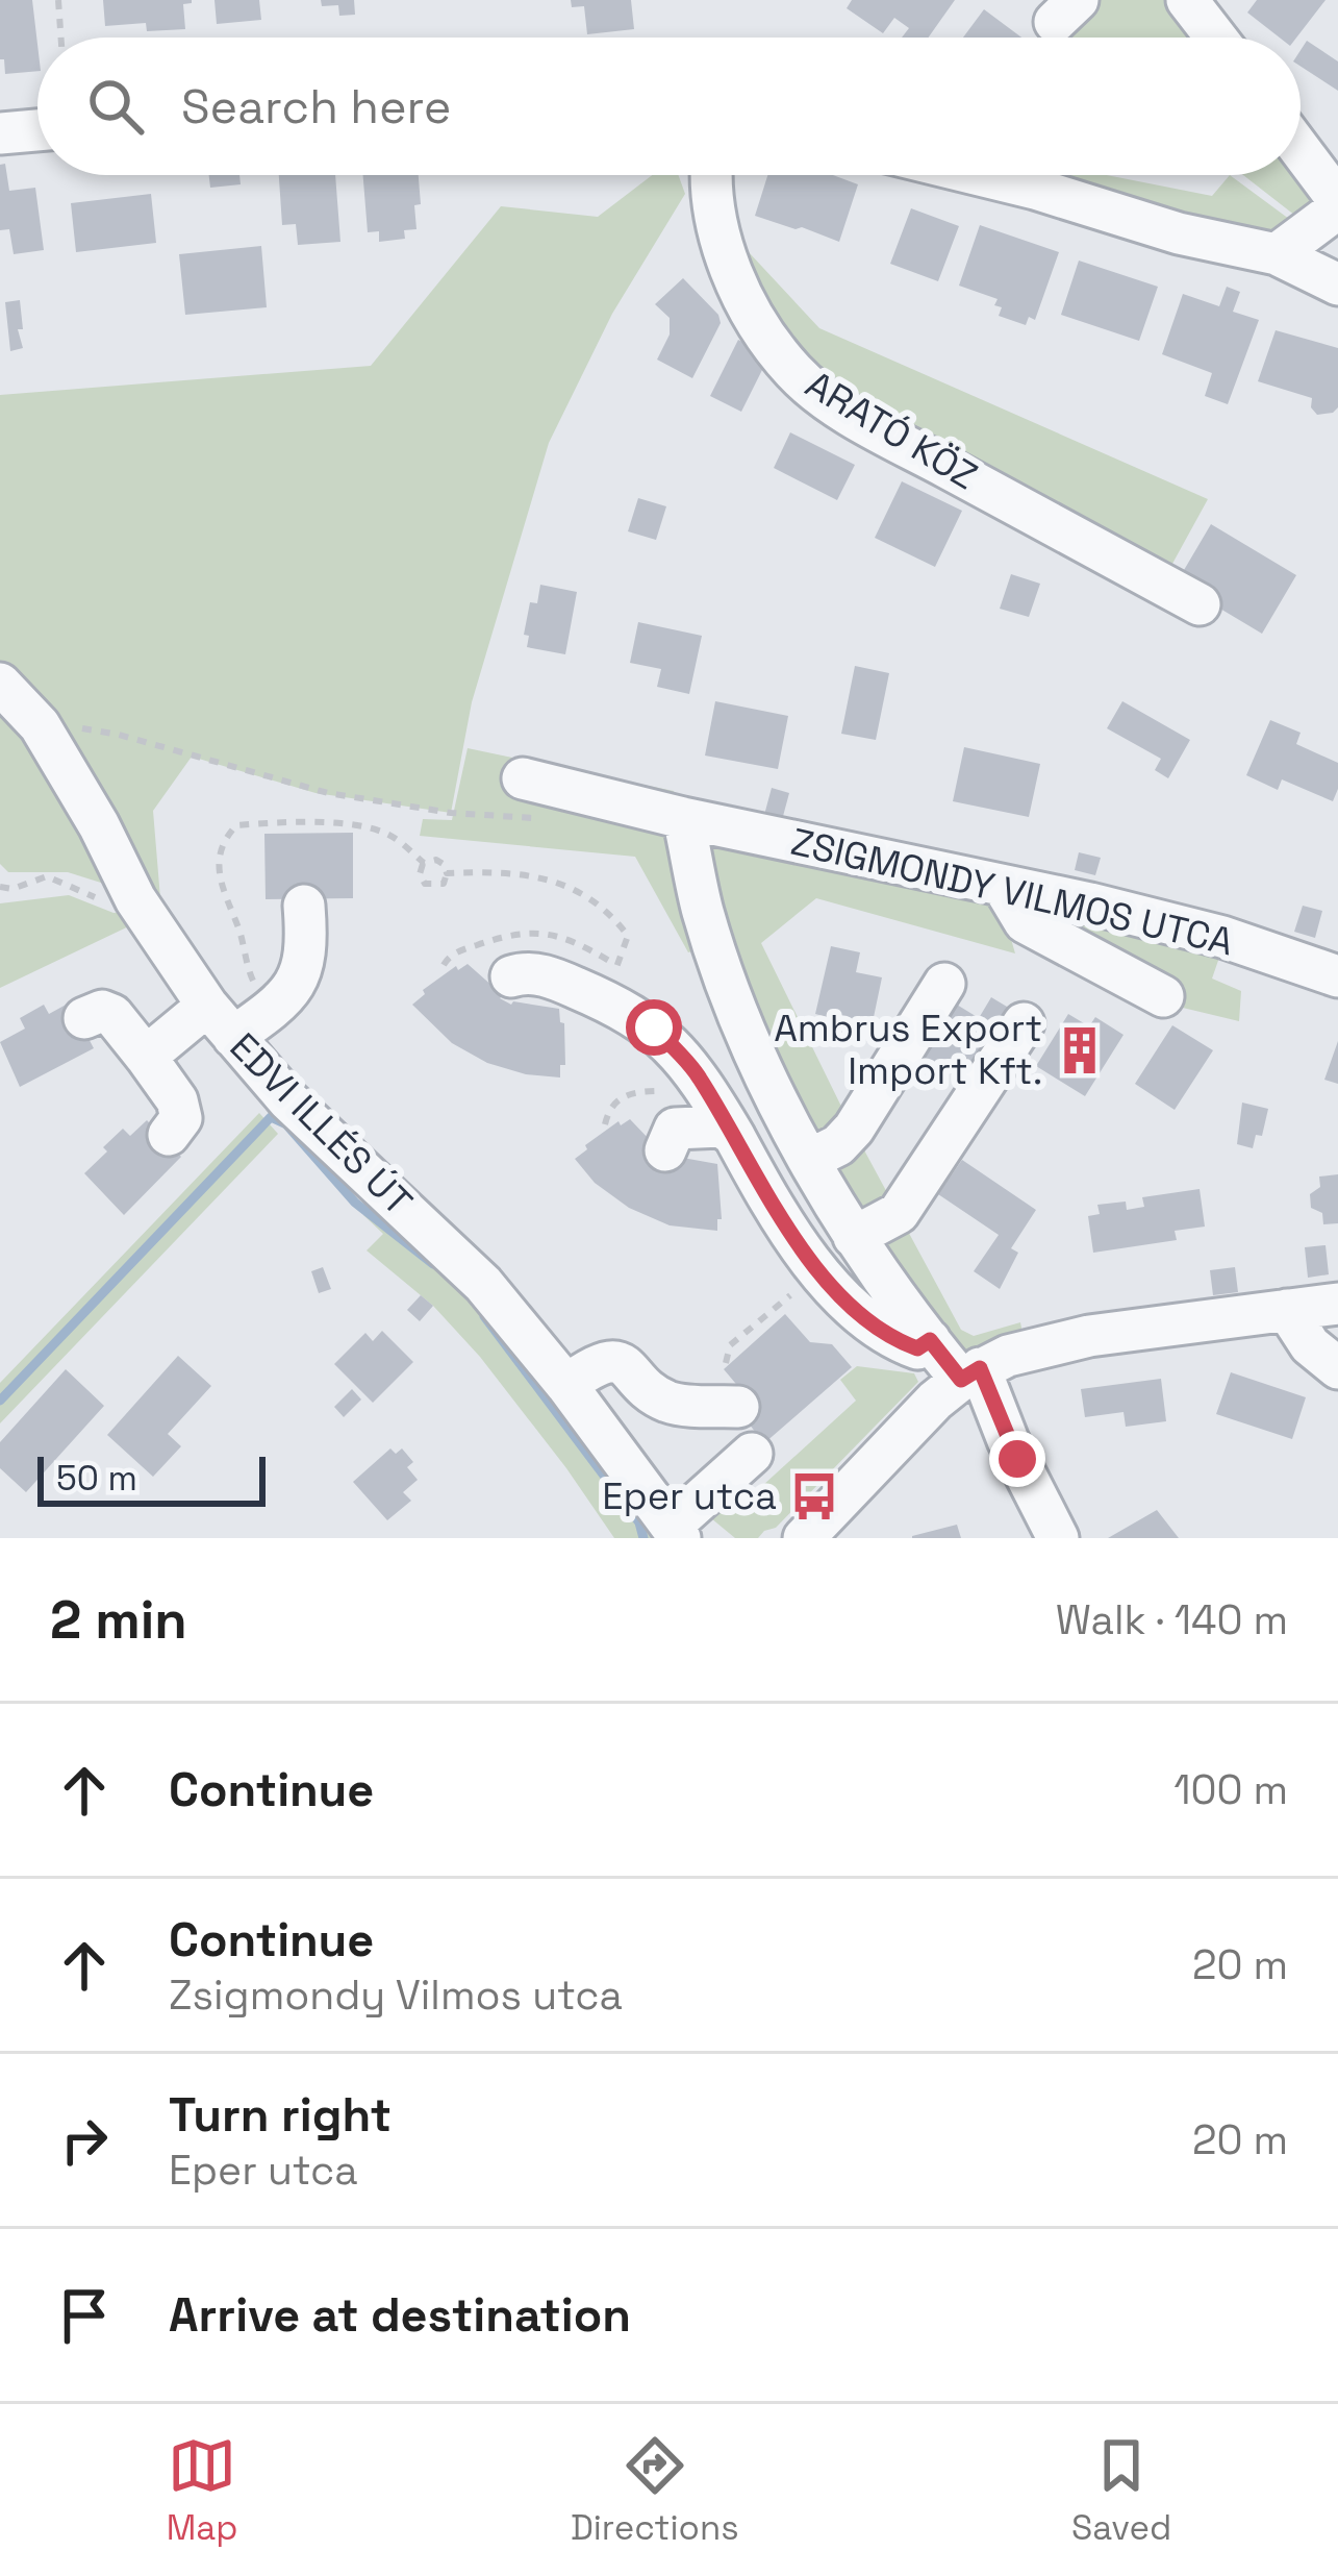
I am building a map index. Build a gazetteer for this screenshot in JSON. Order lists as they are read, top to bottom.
{
  "streets": {
    "street": ["ARATÓ KÖZ", "ZSIGMONDY VILMOS UTCA", "EDVI ILLÉS ÚT"]
  },
  "places": {
    "building": ["Ambrus Export Import Kft."],
    "bus stop": ["Eper utca"]
  },
  "scale_bar": "50 m",
  "page": {
    "search": "Search here",
    "scale": "50 m",
    "heading": ["2 min", "Walk · 140 m"],
    "list": [
      ["Continue", "100 m"],
      ["Continue", "Zsigmondy Vilmos utca", "20 m"],
      ["Turn right", "Eper utca", "20 m"],
      "Arrive at destination"
    ],
    "nav": ["Map", "Directions", "Saved"]
  }
}
